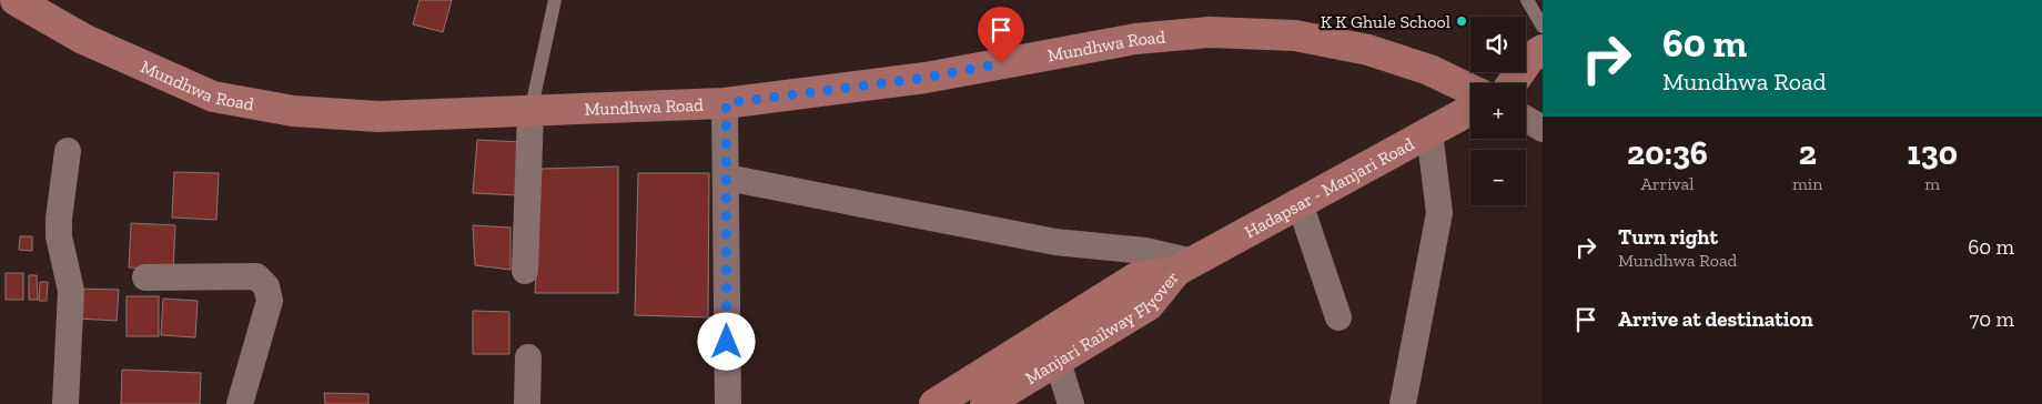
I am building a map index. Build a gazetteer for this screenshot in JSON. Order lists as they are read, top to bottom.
{
  "streets": {
    "main road": ["Mundhwa Road", "Hadapsar - Manjari Road", "Manjari Railway Flyover"]
  },
  "crossings": [
    ["Hadapsar - Manjari Road", "Manjari Railway Flyover"]
  ],
  "places": ["K K Ghule School"],
  "page": {
    "turn": ["60 m", "Mundhwa Road"],
    "map_buttons": ["+", "−"],
    "eta": [
      "20:36",
      "Arrival",
      "2",
      "min",
      "130",
      "m"
    ],
    "list": [
      {
        "name": "Turn right",
        "note": "Mundhwa Road",
        "value": "60 m"
      },
      {
        "name": "Arrive at destination",
        "value": "70 m"
      }
    ]
  }
}
